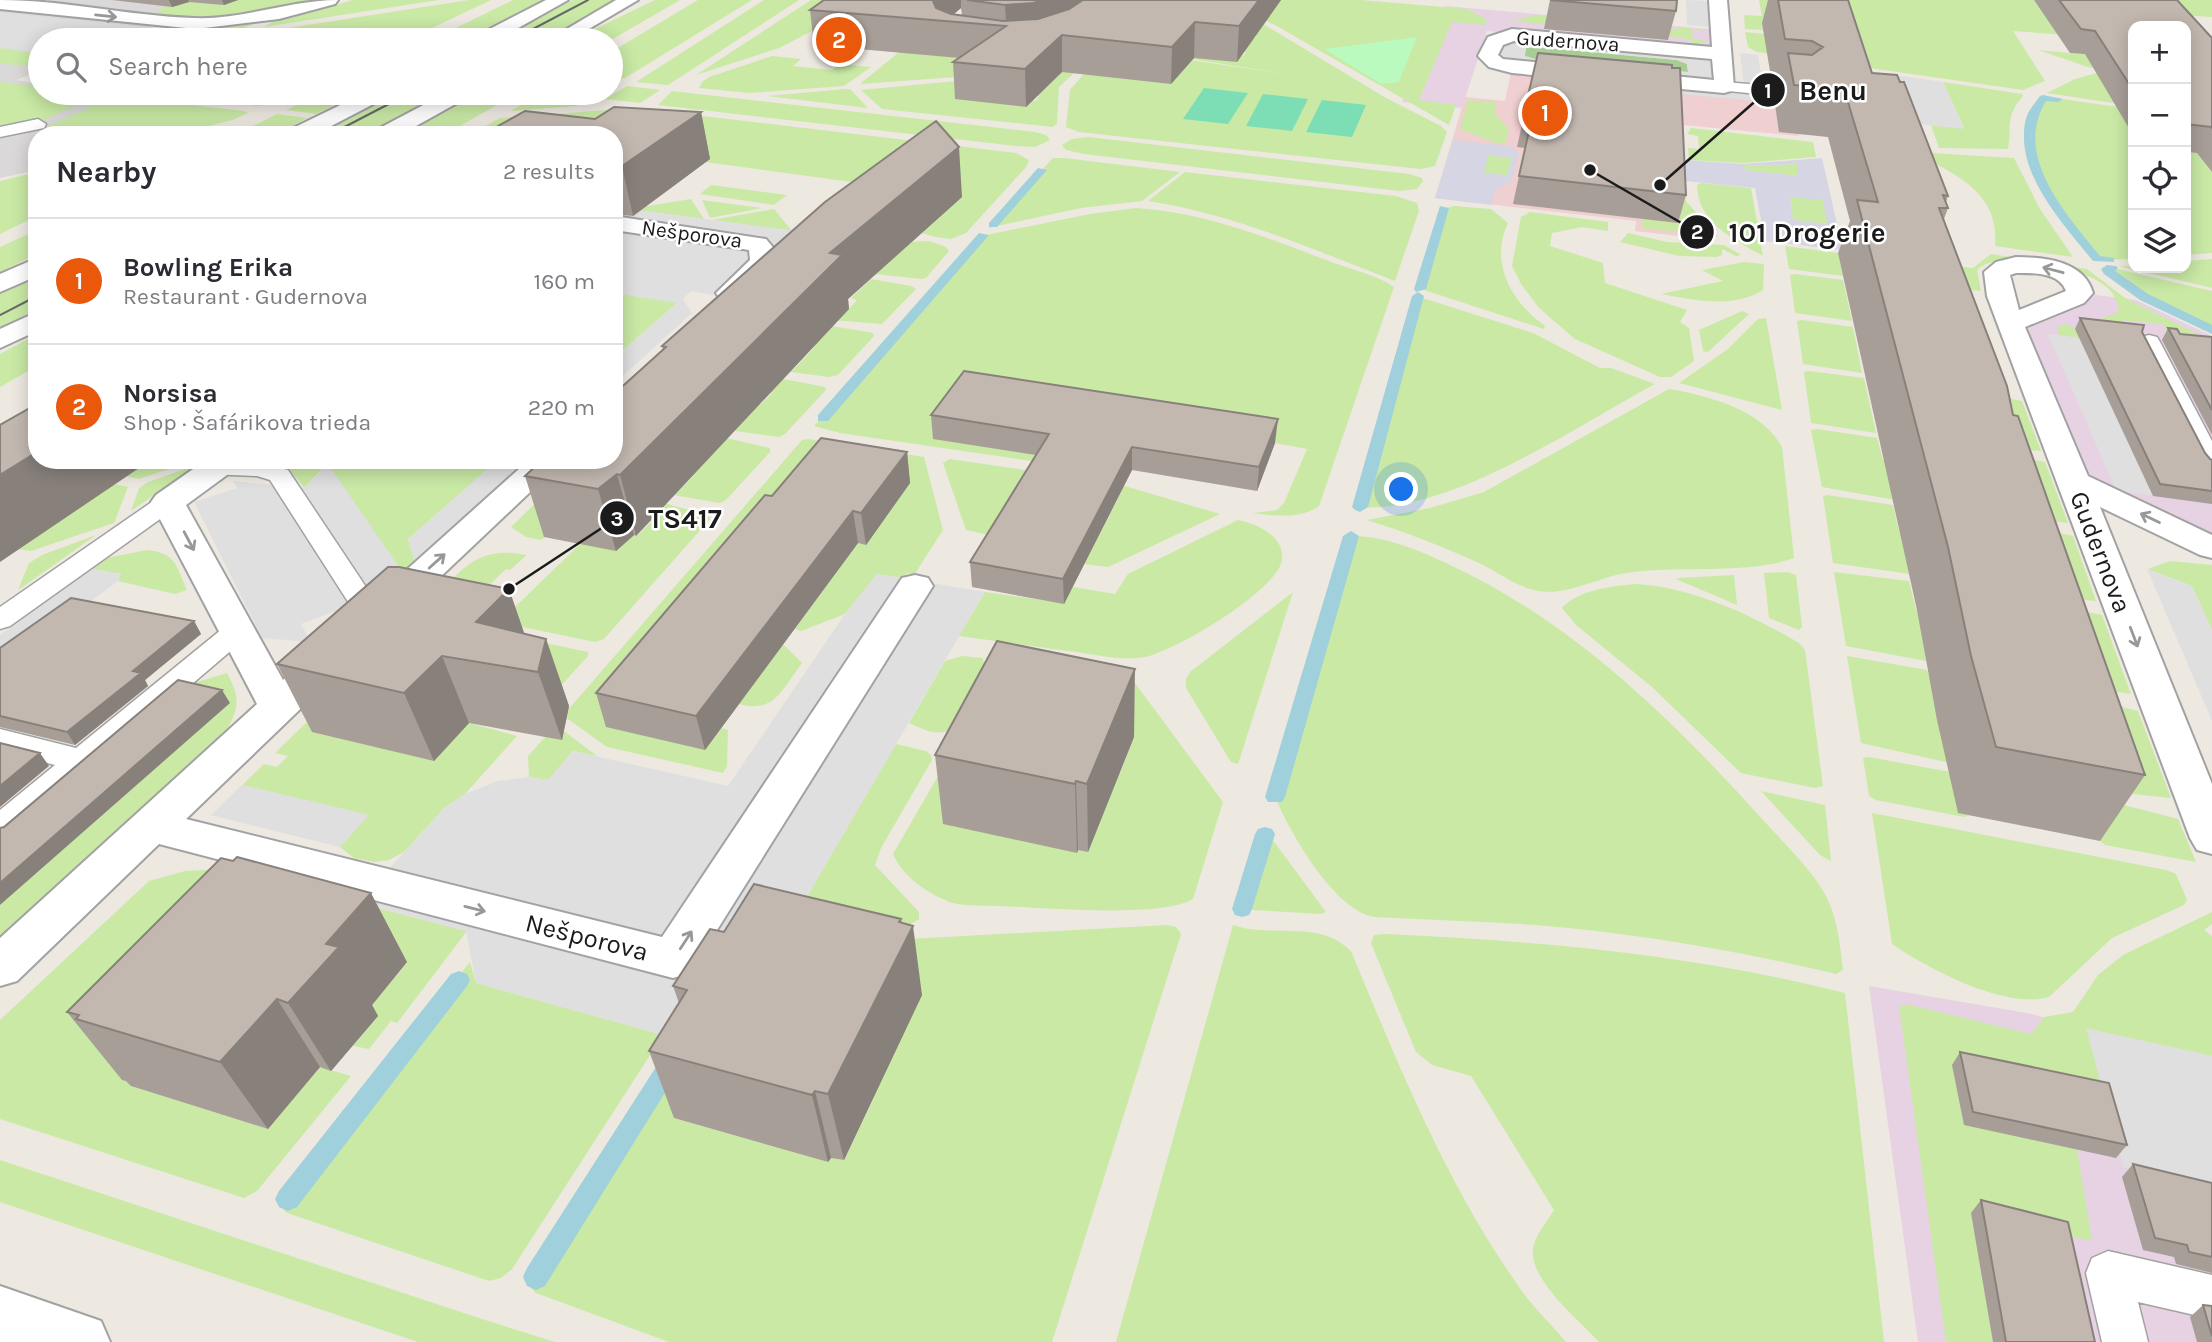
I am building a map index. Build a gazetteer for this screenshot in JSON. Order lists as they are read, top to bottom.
{
  "streets": {
    "street": ["Gudernova", "Nešporova"]
  },
  "places": ["101 Drogerie", "Benu", "TS417"],
  "page": {
    "pins": ["2", "1"],
    "map_buttons": ["+", "−"],
    "search": "Search here",
    "heading": ["Nearby", "2 results"],
    "list": [
      {
        "mark": "1",
        "name": "Bowling Erika",
        "note": "Restaurant · Gudernova",
        "value": "160 m"
      },
      {
        "mark": "2",
        "name": "Norsisa",
        "note": "Shop · Šafárikova trieda",
        "value": "220 m"
      }
    ]
  }
}
